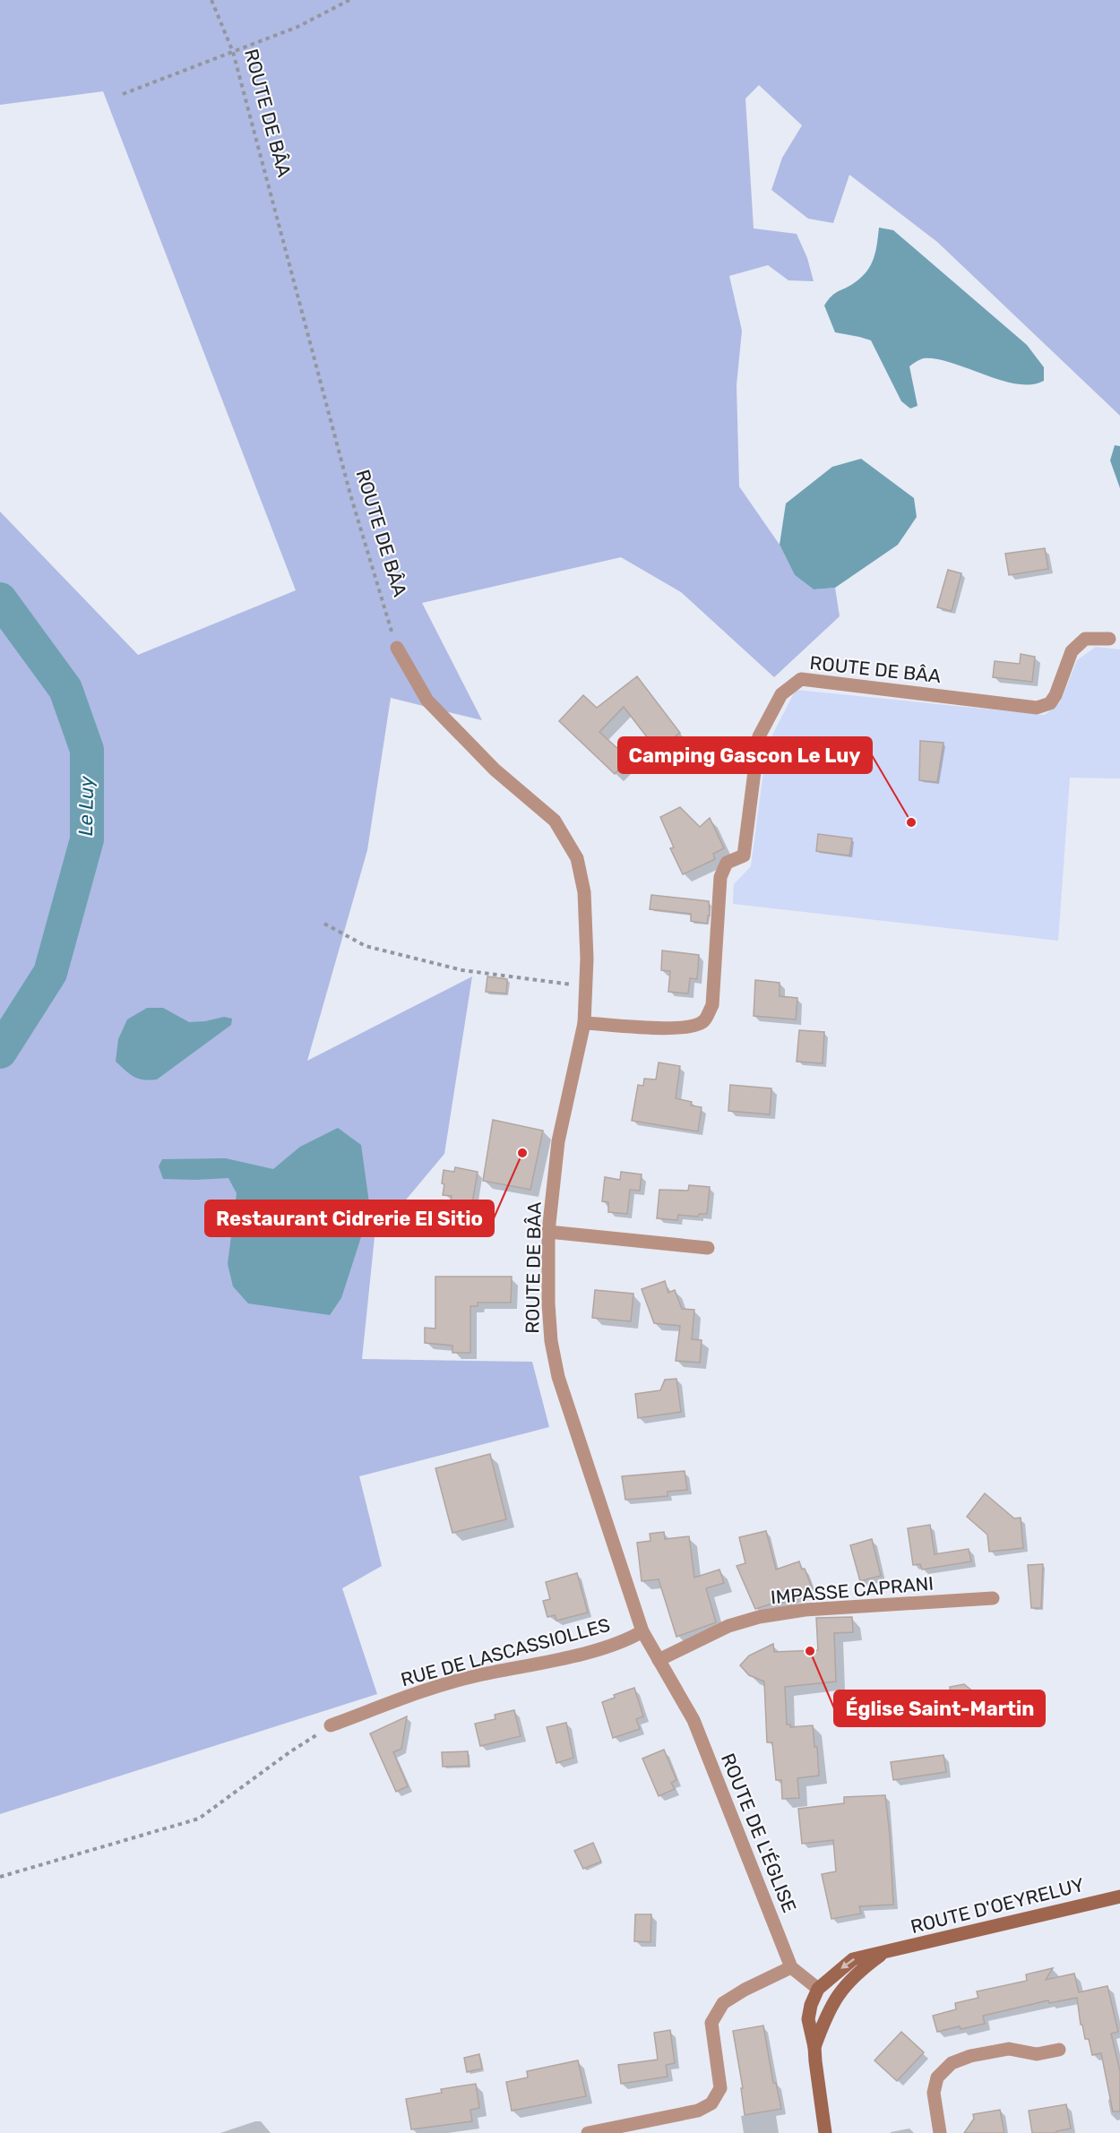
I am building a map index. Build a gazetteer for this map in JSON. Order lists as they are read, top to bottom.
{
  "streets": {
    "street": [
      "ROUTE DE BÂA",
      "IMPASSE CAPRANI",
      "RUE DE LASCASSIOLLES",
      "ROUTE DE L'ÉGLISE",
      "ROUTE D'OEYRELUY"
    ]
  },
  "crossings": [
    ["ROUTE DE BÂA", "RUE DE LASCASSIOLLES"],
    ["ROUTE DE BÂA", "ROUTE DE L'ÉGLISE"],
    ["IMPASSE CAPRANI", "ROUTE DE L'ÉGLISE"],
    ["RUE DE LASCASSIOLLES", "ROUTE DE L'ÉGLISE"],
    ["ROUTE DE L'ÉGLISE", "ROUTE D'OEYRELUY"]
  ],
  "water": ["Le Luy"],
  "places": ["Camping Gascon Le Luy", "Restaurant Cidrerie El Sitio", "Église Saint-Martin"]
}
